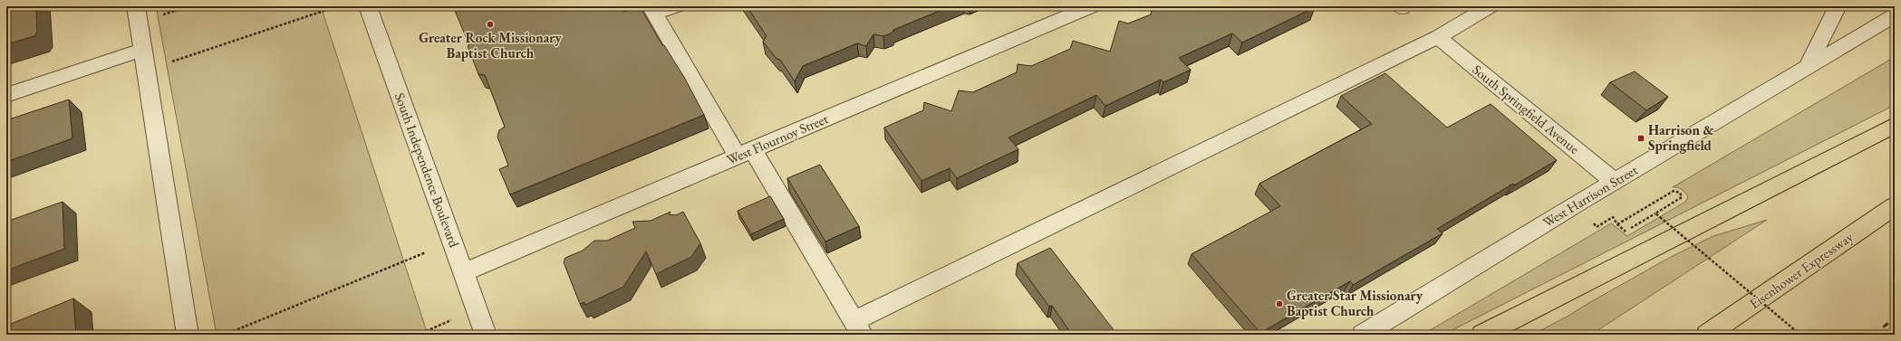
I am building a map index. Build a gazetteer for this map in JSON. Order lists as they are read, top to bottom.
{
  "streets": {
    "highway": ["Eisenhower Expressway"],
    "street": [
      "South Springfield Avenue",
      "West Flournoy Street",
      "South Independence Boulevard",
      "West Harrison Street"
    ]
  },
  "crossings": [
    ["South Springfield Avenue", "West Harrison Street"],
    ["West Flournoy Street", "South Independence Boulevard"]
  ],
  "places": {
    "other": ["Greater Rock Missionary Baptist Church", "Greater Star Missionary Baptist Church"],
    "transit": ["Harrison & Springfield"]
  }
}
